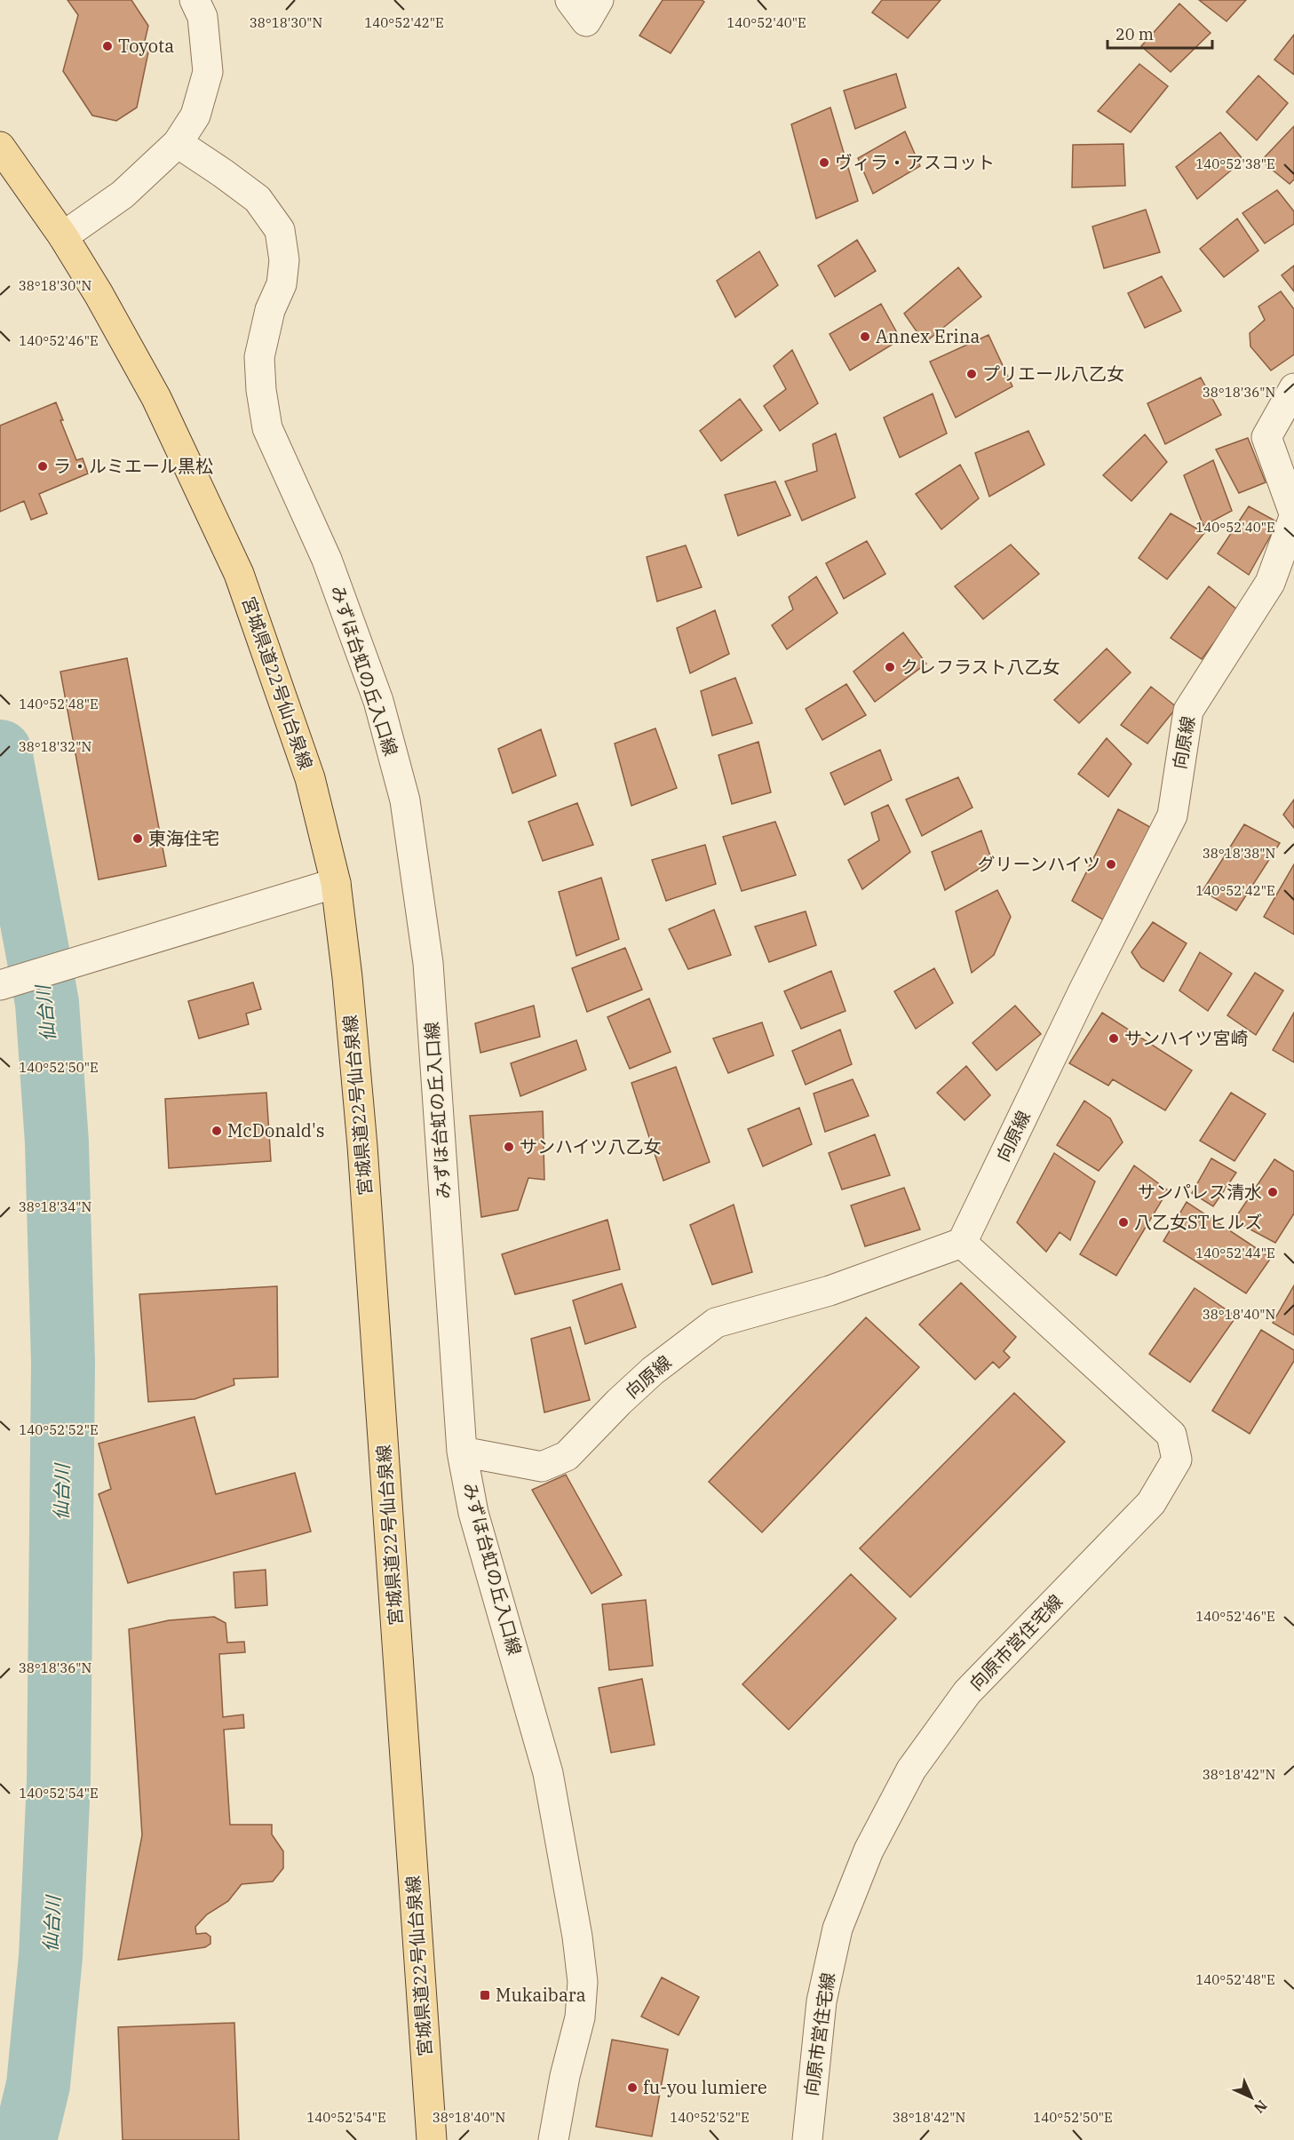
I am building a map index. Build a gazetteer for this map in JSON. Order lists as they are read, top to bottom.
{
  "streets": {
    "main road": ["宮城県道22号仙台泉線"],
    "street": ["みずほ台虹の丘入口線", "向原線", "向原市営住宅線"]
  },
  "crossings": [
    ["みずほ台虹の丘入口線", "向原線"],
    ["向原線", "向原市営住宅線"]
  ],
  "water": ["仙台川"],
  "places": {
    "other": [
      "Toyota",
      "ヴィラ・アスコット",
      "Annex Erina",
      "プリエール八乙女",
      "ラ・ルミエール黒松",
      "クレフラスト八乙女",
      "東海住宅",
      "グリーンハイツ",
      "サンハイツ宮崎",
      "McDonald's",
      "サンハイツ八乙女",
      "サンパレス清水",
      "八乙女STヒルズ",
      "fu-you lumiere"
    ],
    "transit": ["Mukaibara"]
  },
  "scale_bar": "20 m",
  "north": "bottom right",
  "coordinates": [
    "38°18'30\"N",
    "140°52'42\"E",
    "140°52'40\"E",
    "140°52'38\"E",
    "140°52'46\"E",
    "38°18'36\"N",
    "140°52'48\"E",
    "38°18'32\"N",
    "38°18'38\"N",
    "140°52'50\"E",
    "38°18'34\"N",
    "140°52'44\"E",
    "38°18'40\"N",
    "140°52'52\"E",
    "38°18'42\"N",
    "140°52'54\"E"
  ]
}
